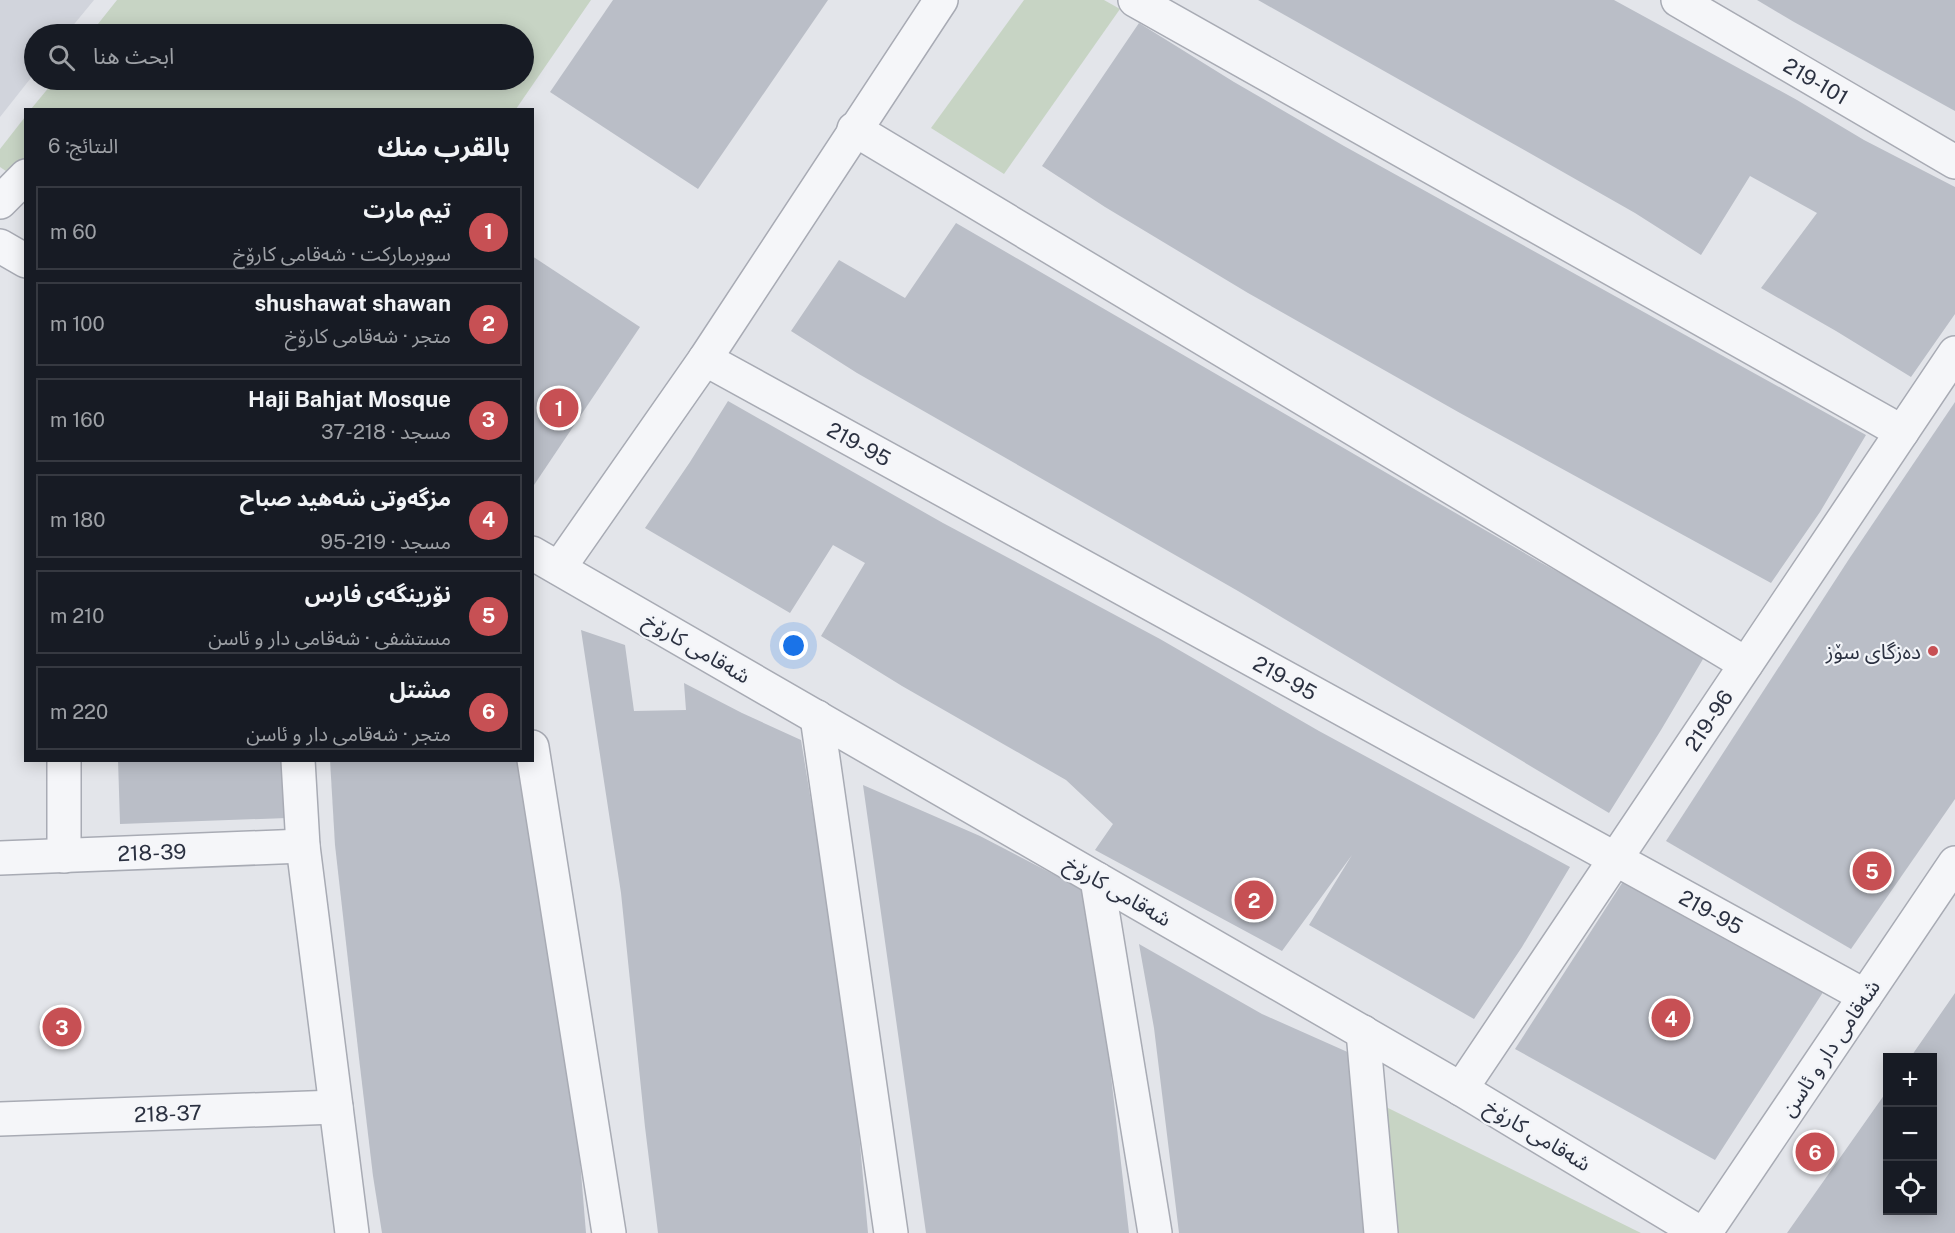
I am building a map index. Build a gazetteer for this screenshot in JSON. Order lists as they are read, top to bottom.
{
  "streets": {
    "street": [
      "219-101",
      "219-95",
      "شەقامی کارۆخ",
      "219-96",
      "218-39",
      "شەقامی دار و ئاسن",
      "218-37"
    ]
  },
  "crossings": [
    ["219-95", "219-96"],
    ["219-95", "شەقامی دار و ئاسن"],
    ["شەقامی کارۆخ", "219-96"]
  ],
  "places": ["دەزگای سۆز"],
  "page": {
    "search": "ابحث هنا",
    "heading": ["بالقرب منك", "النتائج: 6"],
    "list": [
      {
        "mark": "1",
        "name": "تيم مارت",
        "note": "سوبرماركت · شەقامی کارۆخ",
        "value": "60 m"
      },
      {
        "mark": "2",
        "name": "shushawat shawan",
        "note": "متجر · شەقامی کارۆخ",
        "value": "100 m"
      },
      {
        "mark": "3",
        "name": "Haji Bahjat Mosque",
        "note": "مسجد · 218-37",
        "value": "160 m"
      },
      {
        "mark": "4",
        "name": "مزگه‌وتی شه‌هید صباح",
        "note": "مسجد · 219-95",
        "value": "180 m"
      },
      {
        "mark": "5",
        "name": "نۆرینگەی فارس",
        "note": "مستشفى · شەقامی دار و ئاسن",
        "value": "210 m"
      },
      {
        "mark": "6",
        "name": "مشتل",
        "note": "متجر · شەقامی دار و ئاسن",
        "value": "220 m"
      }
    ],
    "pins": [
      "1",
      "5",
      "2",
      "4",
      "3",
      "6"
    ],
    "map_buttons": ["+", "−"]
  }
}
